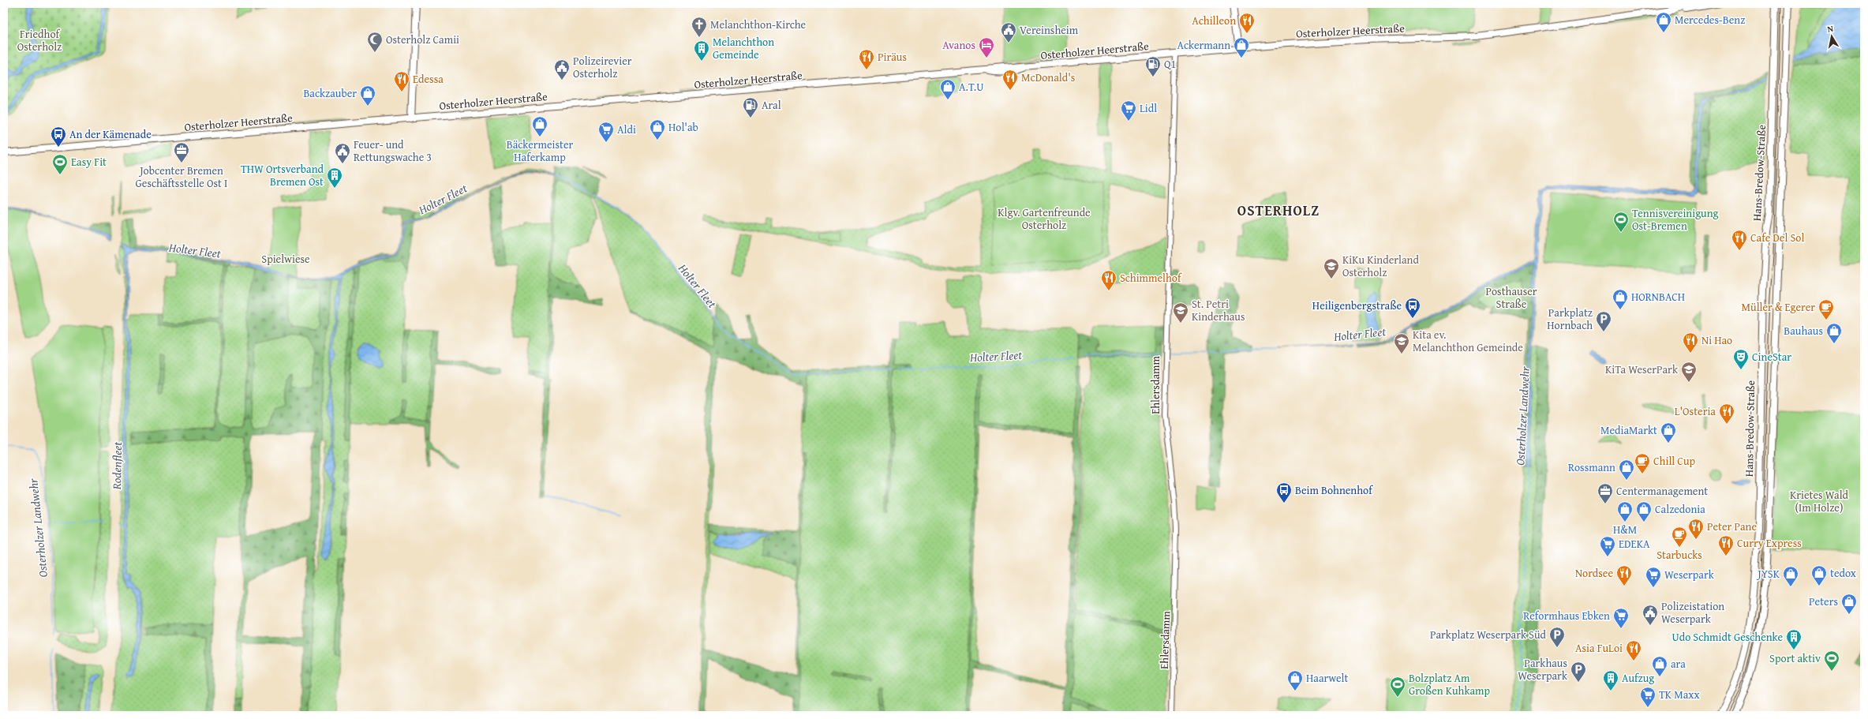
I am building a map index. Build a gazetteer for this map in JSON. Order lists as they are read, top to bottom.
{
  "streets": {
    "main road": ["Osterholzer Heerstraße", "Hans-Bredow-Straße"],
    "street": ["Ehlersdamm"]
  },
  "crossings": [
    ["Osterholzer Heerstraße", "Ehlersdamm"]
  ],
  "districts": ["OSTERHOLZ"],
  "water": ["Holter Fleet", "Osterholzer Landwehr", "Rodenfleet"],
  "parks": [
    "Friedhof Osterholz",
    "Klgv. Gartenfreunde Osterholz",
    "Spielwiese",
    "Posthauser Straße",
    "Krietes Wald (Im Holze)"
  ],
  "places": {
    "shop": [
      "Mercedes-Benz",
      "Ackermann",
      "A.T.U",
      "Backzauber",
      "Bäckermeister Haferkamp",
      "Hol'ab",
      "HORNBACH",
      "Bauhaus",
      "MediaMarkt",
      "Rossmann",
      "H&M",
      "Calzedonia",
      "tedox",
      "JYSK",
      "Peters",
      "ara",
      "Haarwelt"
    ],
    "restaurant": [
      "Achilleon",
      "Piräus",
      "McDonald's",
      "Edessa",
      "Cafe Del Sol",
      "Schimmelhof",
      "Ni Hao",
      "L'Osteria",
      "Peter Pane",
      "Curry Express",
      "Nordsee",
      "Asia FuLoi"
    ],
    "church": ["Melanchthon-Kirche"],
    "public building": [
      "Vereinsheim",
      "Polizeirevier Osterholz",
      "Feuer- und Rettungswache 3",
      "Polizeistation Weserpark"
    ],
    "mosque": ["Osterholz Camii"],
    "hotel": ["Avanos"],
    "building": [
      "Melanchthon Gemeinde",
      "THW Ortsverband Bremen Ost",
      "Udo Schmidt Geschenke",
      "Aufzug"
    ],
    "fuel station": ["Q1", "Aral"],
    "supermarket": [
      "Lidl",
      "Aldi",
      "EDEKA",
      "Weserpark",
      "Reformhaus Ebken",
      "TK Maxx"
    ],
    "bus stop": ["An der Kämenade", "Heiligenbergstraße", "Beim Bohnenhof"],
    "office": ["Jobcenter Bremen Geschäftsstelle Ost I", "Centermanagement"],
    "sports": [
      "Easy Fit",
      "Tennisvereinigung Ost-Bremen",
      "Sport aktiv",
      "Bolzplatz Am Großen Kuhkamp"
    ],
    "school or university": [
      "KiKu Kinderland Osterholz",
      "St. Petri Kinderhaus",
      "Kita ev. Melanchthon Gemeinde",
      "KiTa WeserPark"
    ],
    "cafe": ["Müller & Egerer", "Chill Cup", "Starbucks"],
    "parking": ["Parkplatz Hornbach", "Parkplatz Weserpark Süd", "Parkhaus Weserpark"],
    "theatre": ["CineStar"]
  },
  "north": "top"
}
